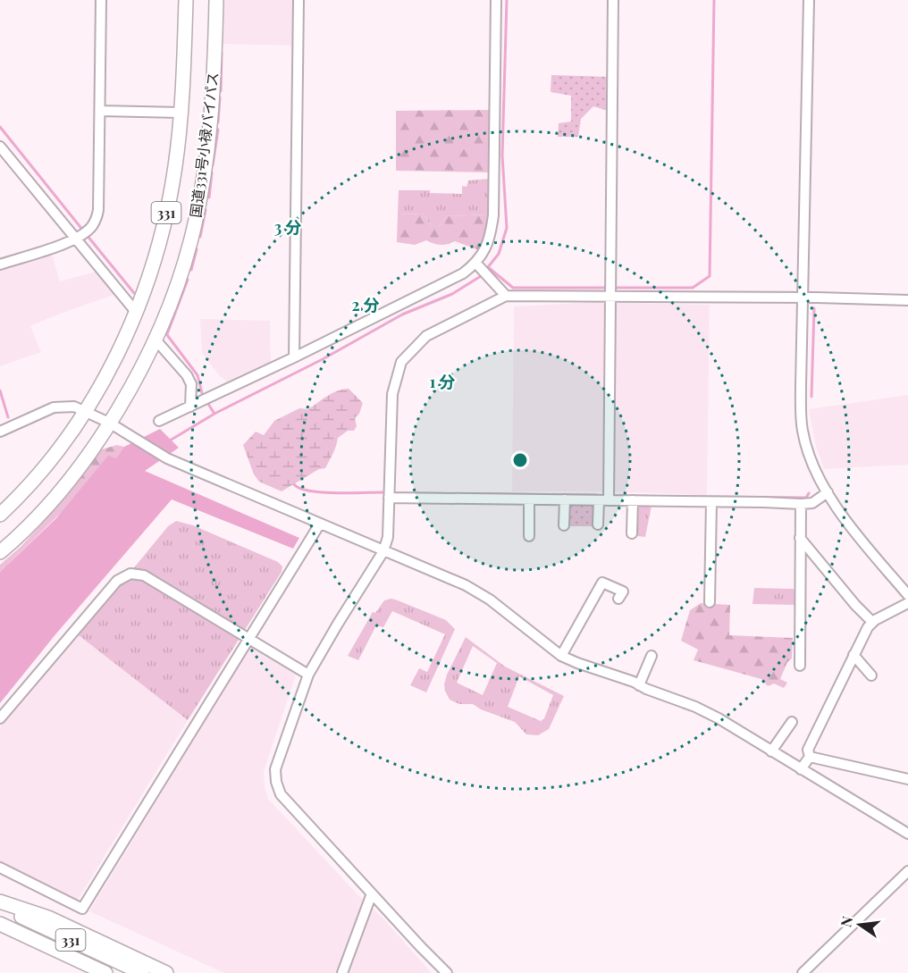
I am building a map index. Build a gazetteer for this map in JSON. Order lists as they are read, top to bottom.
{
  "streets": {
    "highway": ["国道331号小禄バイパス", "331"]
  },
  "north": "left",
  "rings": ["3 分", "2 分", "1 分"]
}
